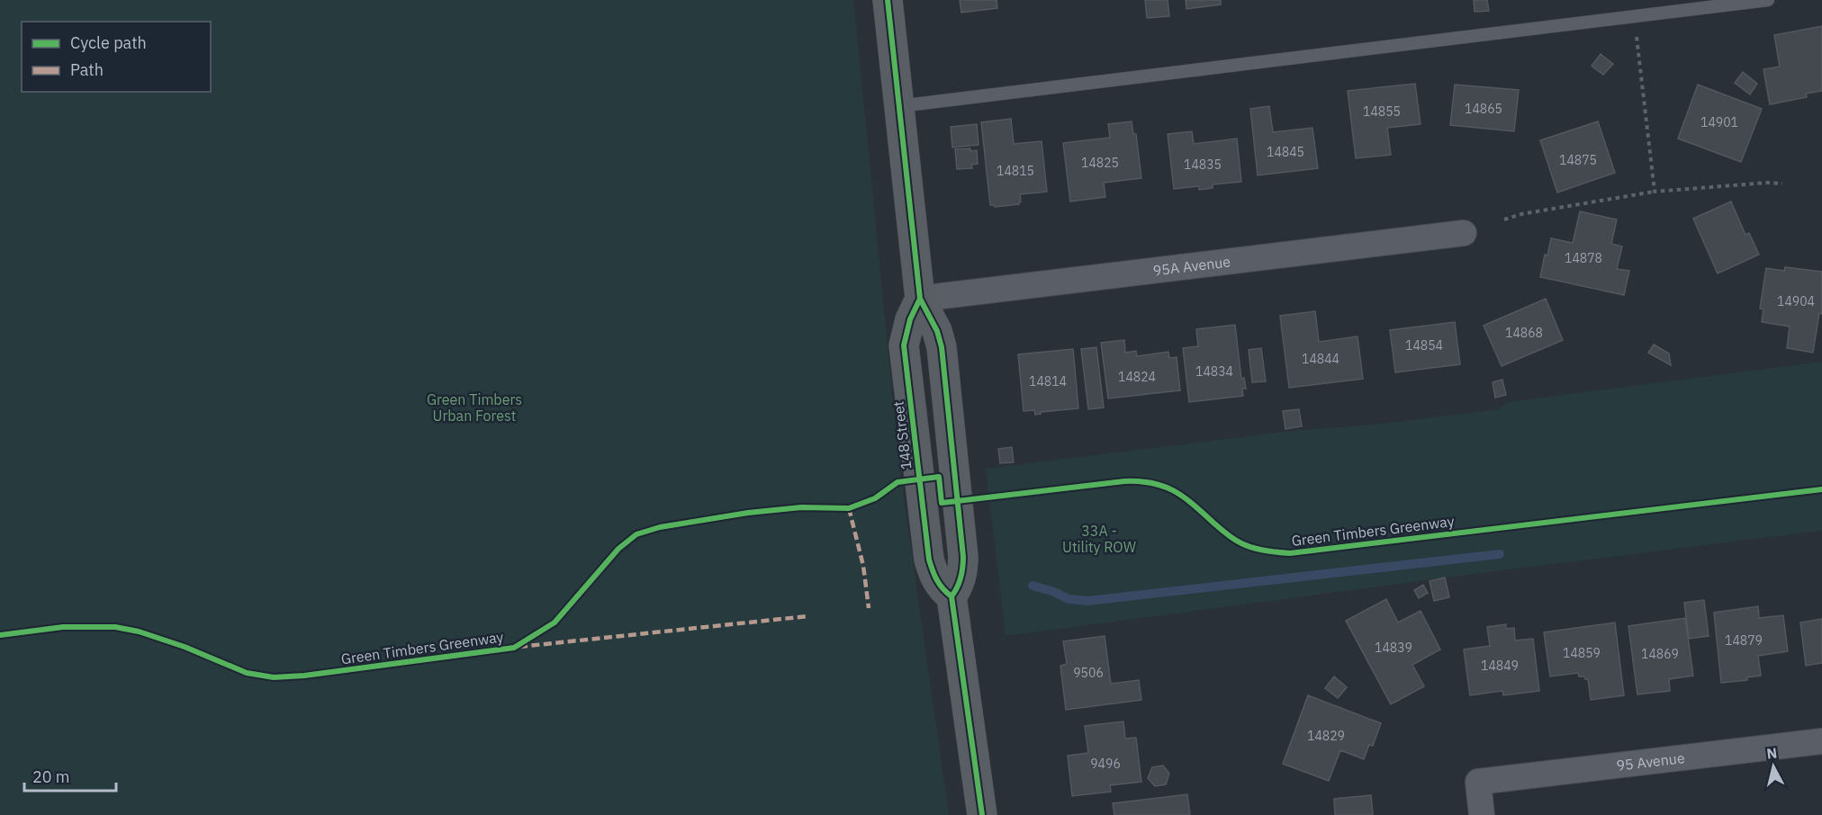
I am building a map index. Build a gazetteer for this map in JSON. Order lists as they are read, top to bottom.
{
  "streets": {
    "main road": ["148 Street"],
    "street": ["95A Avenue", "95 Avenue"],
    "cycle path": ["Green Timbers Greenway"]
  },
  "crossings": [
    ["95A Avenue", "148 Street"]
  ],
  "parks": ["Green Timbers Urban Forest", "33A - Utility ROW"],
  "house_numbers": [
    "14865",
    "14855",
    "14901",
    "14845",
    "14875",
    "14825",
    "14835",
    "14815",
    "14878",
    "14904",
    "14868",
    "14854",
    "14844",
    "14834",
    "14824",
    "14814",
    "14879",
    "14839",
    "14859",
    "14869",
    "14849",
    "9506",
    "14829",
    "9496"
  ],
  "legend": ["Cycle path", "Path"],
  "scale_bar": "20 m",
  "north": "top"
}
